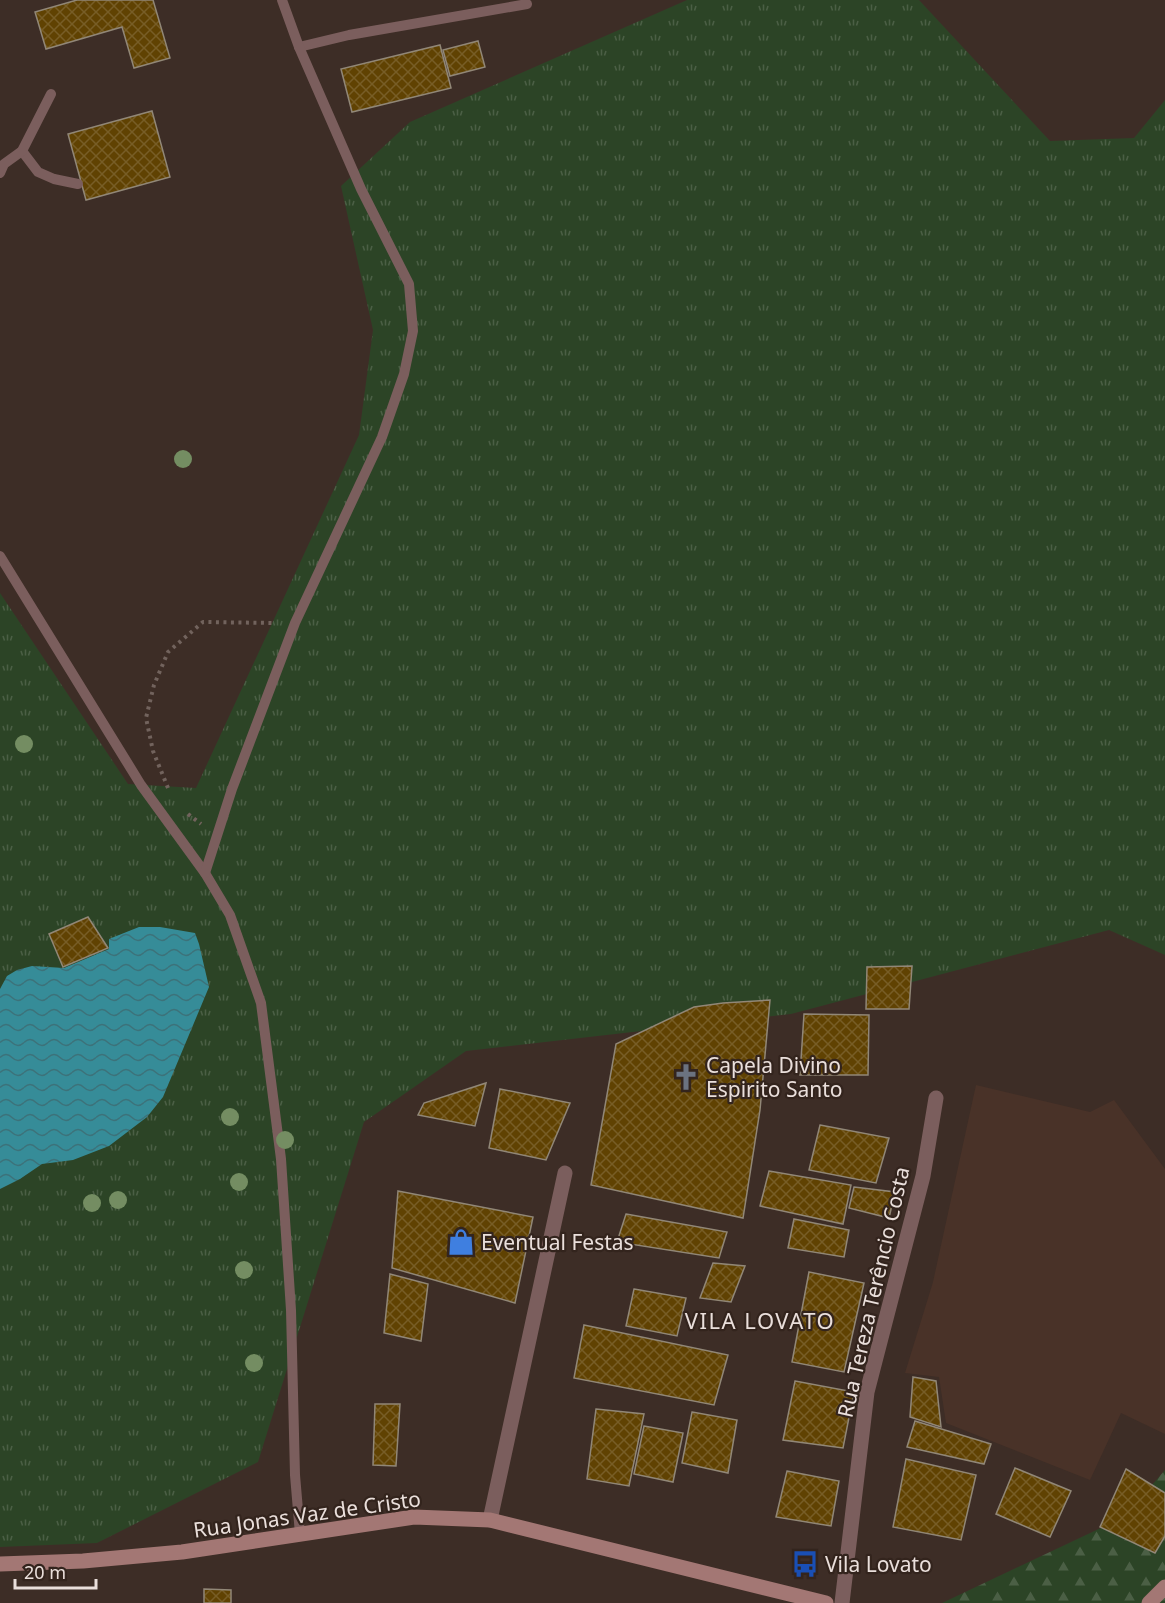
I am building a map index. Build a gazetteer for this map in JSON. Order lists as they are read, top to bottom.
{
  "streets": {
    "street": ["Rua Tereza Terêncio Costa", "Rua Jonas Vaz de Cristo"]
  },
  "districts": ["VILA LOVATO"],
  "places": {
    "church": ["Capela Divino Espirito Santo"],
    "shop": ["Eventual Festas"],
    "bus stop": ["Vila Lovato"]
  },
  "scale_bar": "20 m"
}
